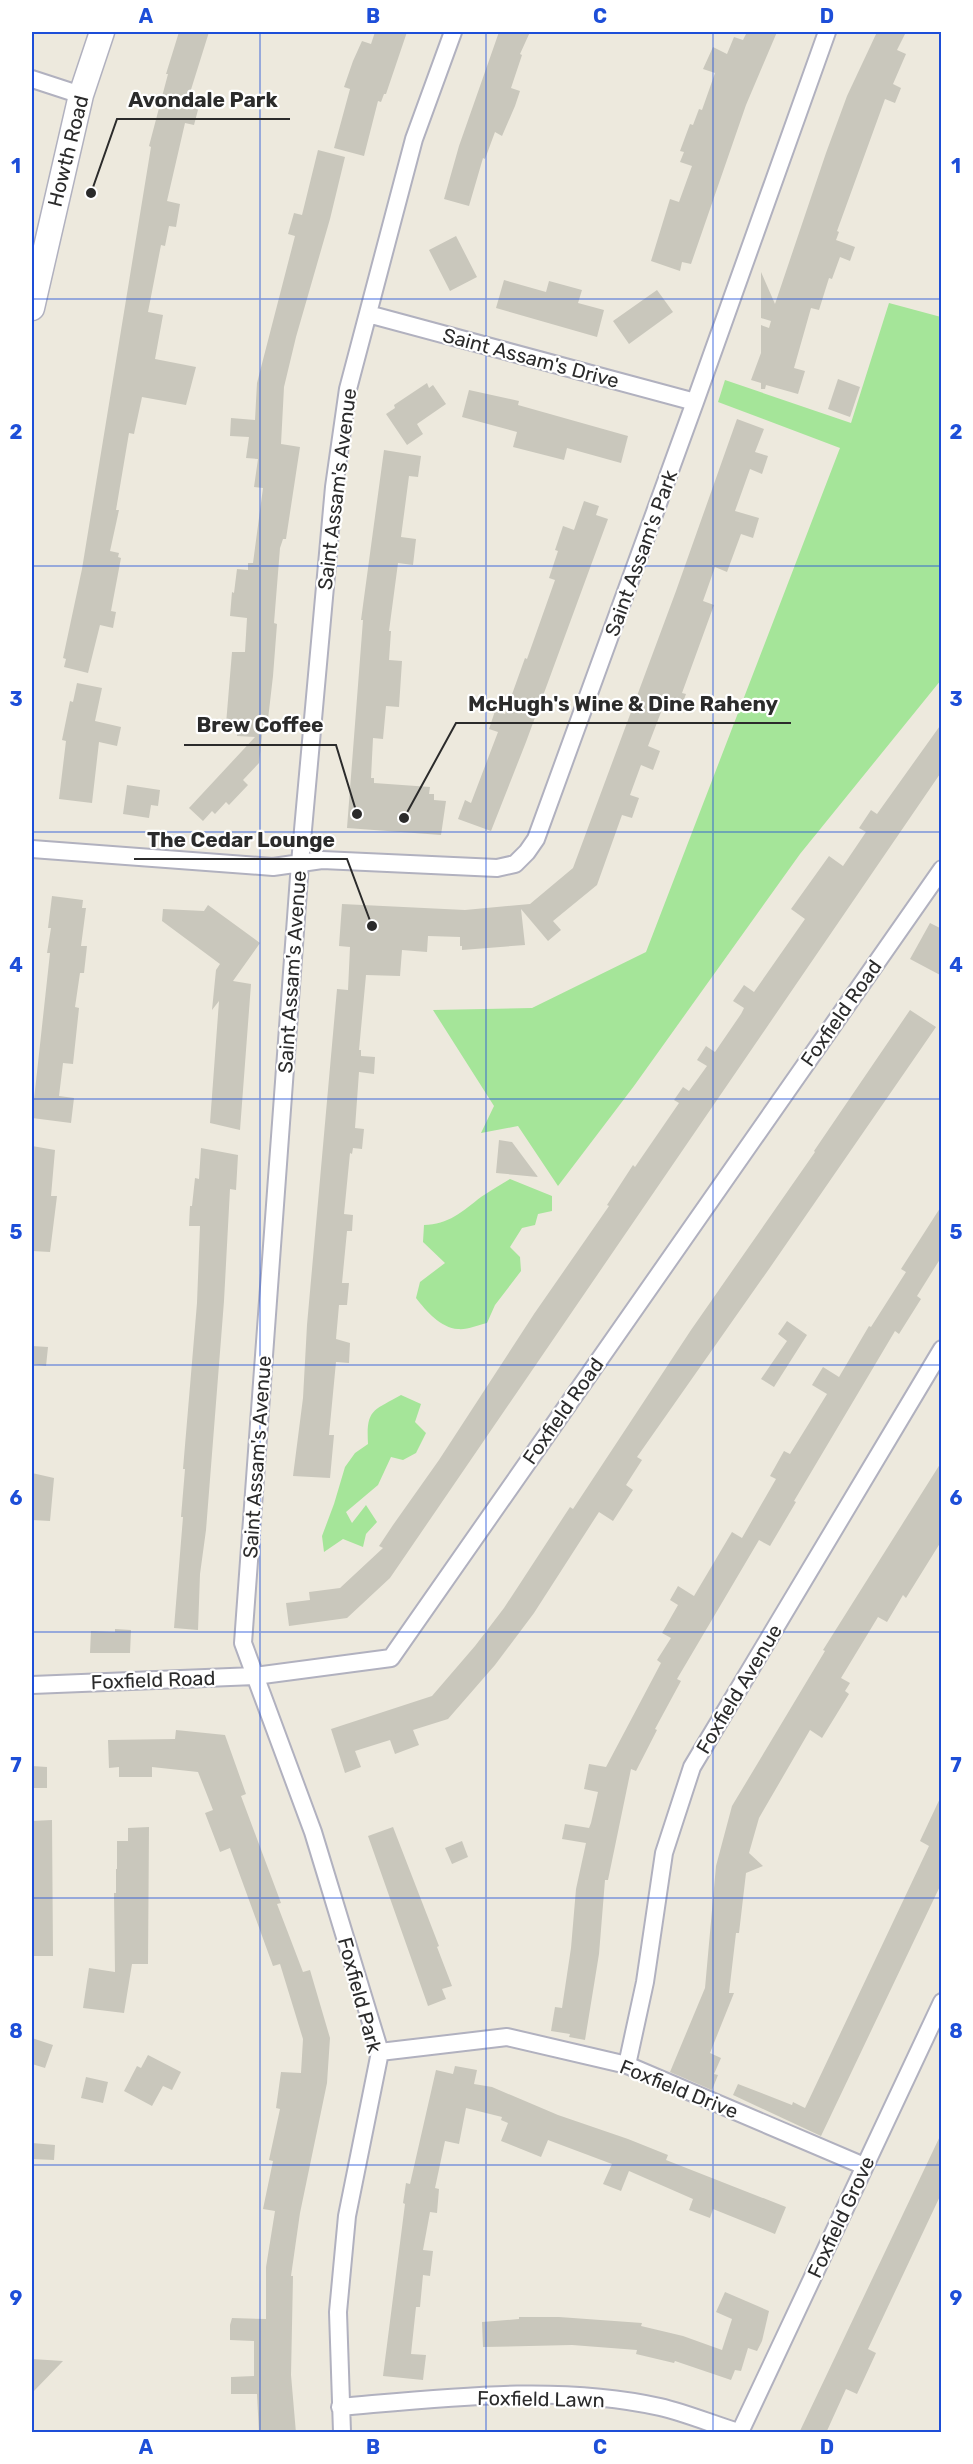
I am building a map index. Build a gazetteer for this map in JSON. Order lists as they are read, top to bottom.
{
  "streets": {
    "main road": ["Howth Road"],
    "street": [
      "Saint Assam's Drive",
      "Saint Assam's Avenue",
      "Saint Assam's Park",
      "Foxfield Road",
      "Foxfield Avenue",
      "Foxfield Park",
      "Foxfield Drive",
      "Foxfield Grove",
      "Foxfield Lawn"
    ]
  },
  "crossings": [
    ["Saint Assam's Drive", "Saint Assam's Avenue"],
    ["Saint Assam's Drive", "Saint Assam's Park"],
    ["Saint Assam's Avenue", "Saint Assam's Park"],
    ["Saint Assam's Avenue", "Foxfield Road"],
    ["Saint Assam's Avenue", "Foxfield Park"],
    ["Foxfield Road", "Foxfield Park"],
    ["Foxfield Avenue", "Foxfield Drive"],
    ["Foxfield Park", "Foxfield Drive"],
    ["Foxfield Park", "Foxfield Lawn"],
    ["Foxfield Drive", "Foxfield Grove"],
    ["Foxfield Grove", "Foxfield Lawn"]
  ],
  "places": [
    "Avondale Park",
    "Brew Coffee",
    "McHugh's Wine & Dine Raheny",
    "The Cedar Lounge"
  ],
  "grid": {
    "columns": [
      "A",
      "B",
      "C",
      "D"
    ],
    "rows": [
      "1",
      "2",
      "3",
      "4",
      "5",
      "6",
      "7",
      "8",
      "9"
    ]
  }
}
